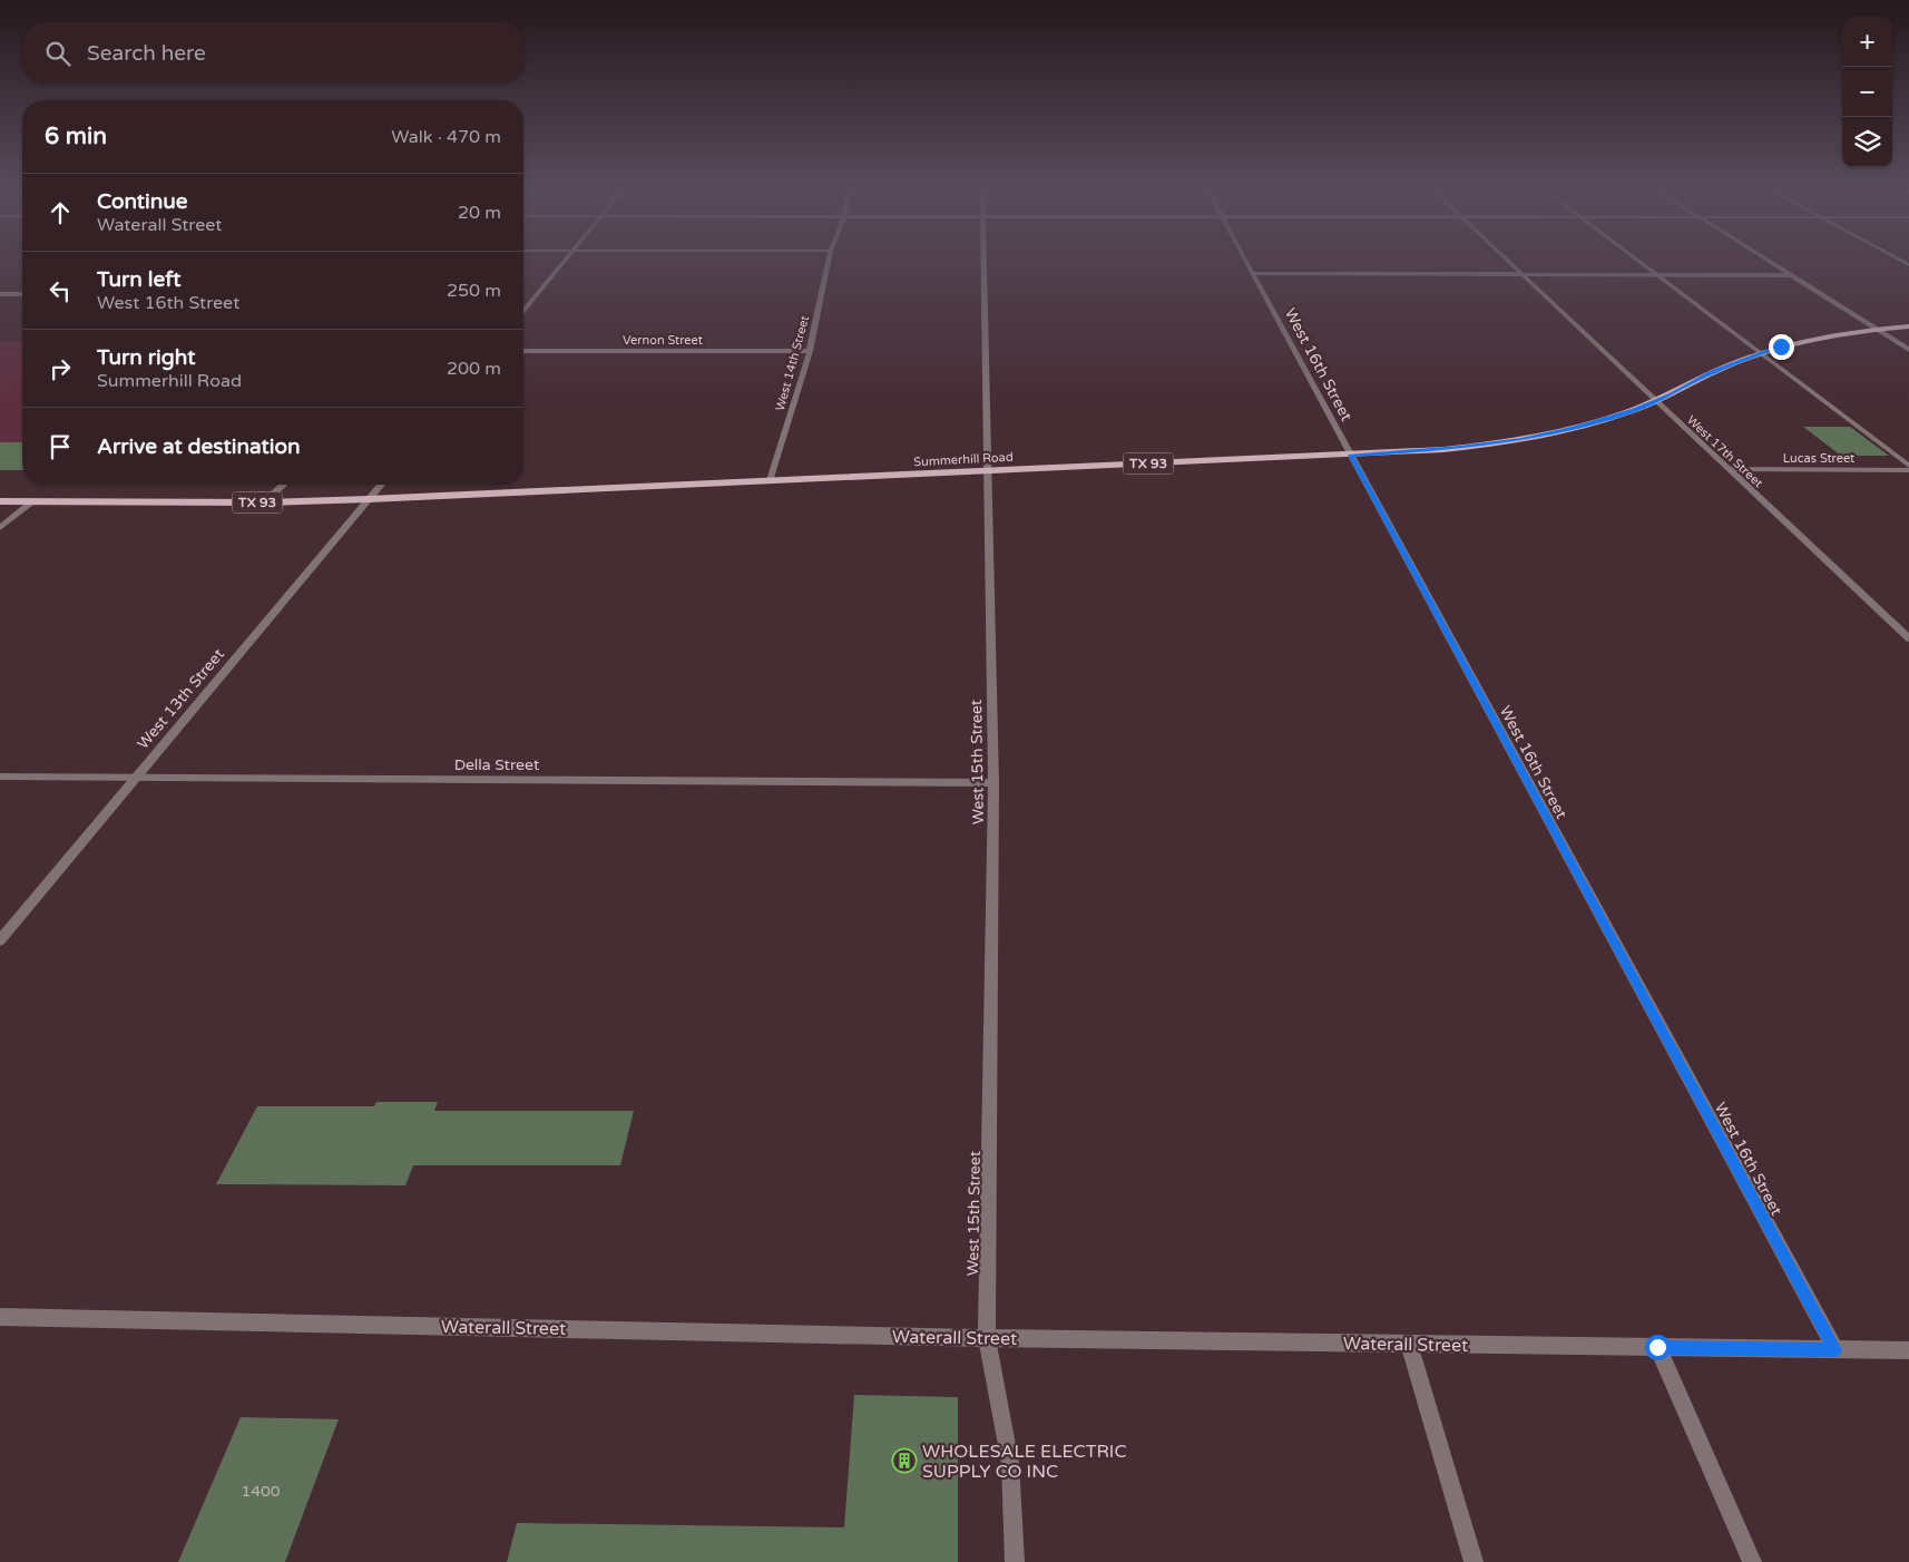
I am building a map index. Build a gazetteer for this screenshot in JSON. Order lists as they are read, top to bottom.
{
  "streets": {
    "main road": ["Summerhill Road", "TX 93"],
    "street": [
      "Vernon Street",
      "West 14th Street",
      "West 16th Street",
      "West 17th Street",
      "Lucas Street",
      "West 13th Street",
      "West 15th Street",
      "Della Street",
      "Waterall Street"
    ]
  },
  "crossings": [
    ["Vernon Street", "West 14th Street"],
    ["West 14th Street", "Summerhill Road"],
    ["West 16th Street", "Summerhill Road"],
    ["West 16th Street", "Waterall Street"],
    ["West 17th Street", "Lucas Street"],
    ["West 17th Street", "Summerhill Road"],
    ["Summerhill Road", "West 13th Street"],
    ["Summerhill Road", "West 15th Street"],
    ["West 13th Street", "Della Street"],
    ["West 15th Street", "Della Street"],
    ["West 15th Street", "Waterall Street"]
  ],
  "places": {
    "building": ["WHOLESALE ELECTRIC SUPPLY CO INC"]
  },
  "house_numbers": ["1400"],
  "page": {
    "map_buttons": ["+", "−"],
    "search": "Search here",
    "heading": ["6 min", "Walk · 470 m"],
    "list": [
      ["Continue", "Waterall Street", "20 m"],
      ["Turn left", "West 16th Street", "250 m"],
      ["Turn right", "Summerhill Road", "200 m"],
      "Arrive at destination"
    ]
  }
}
